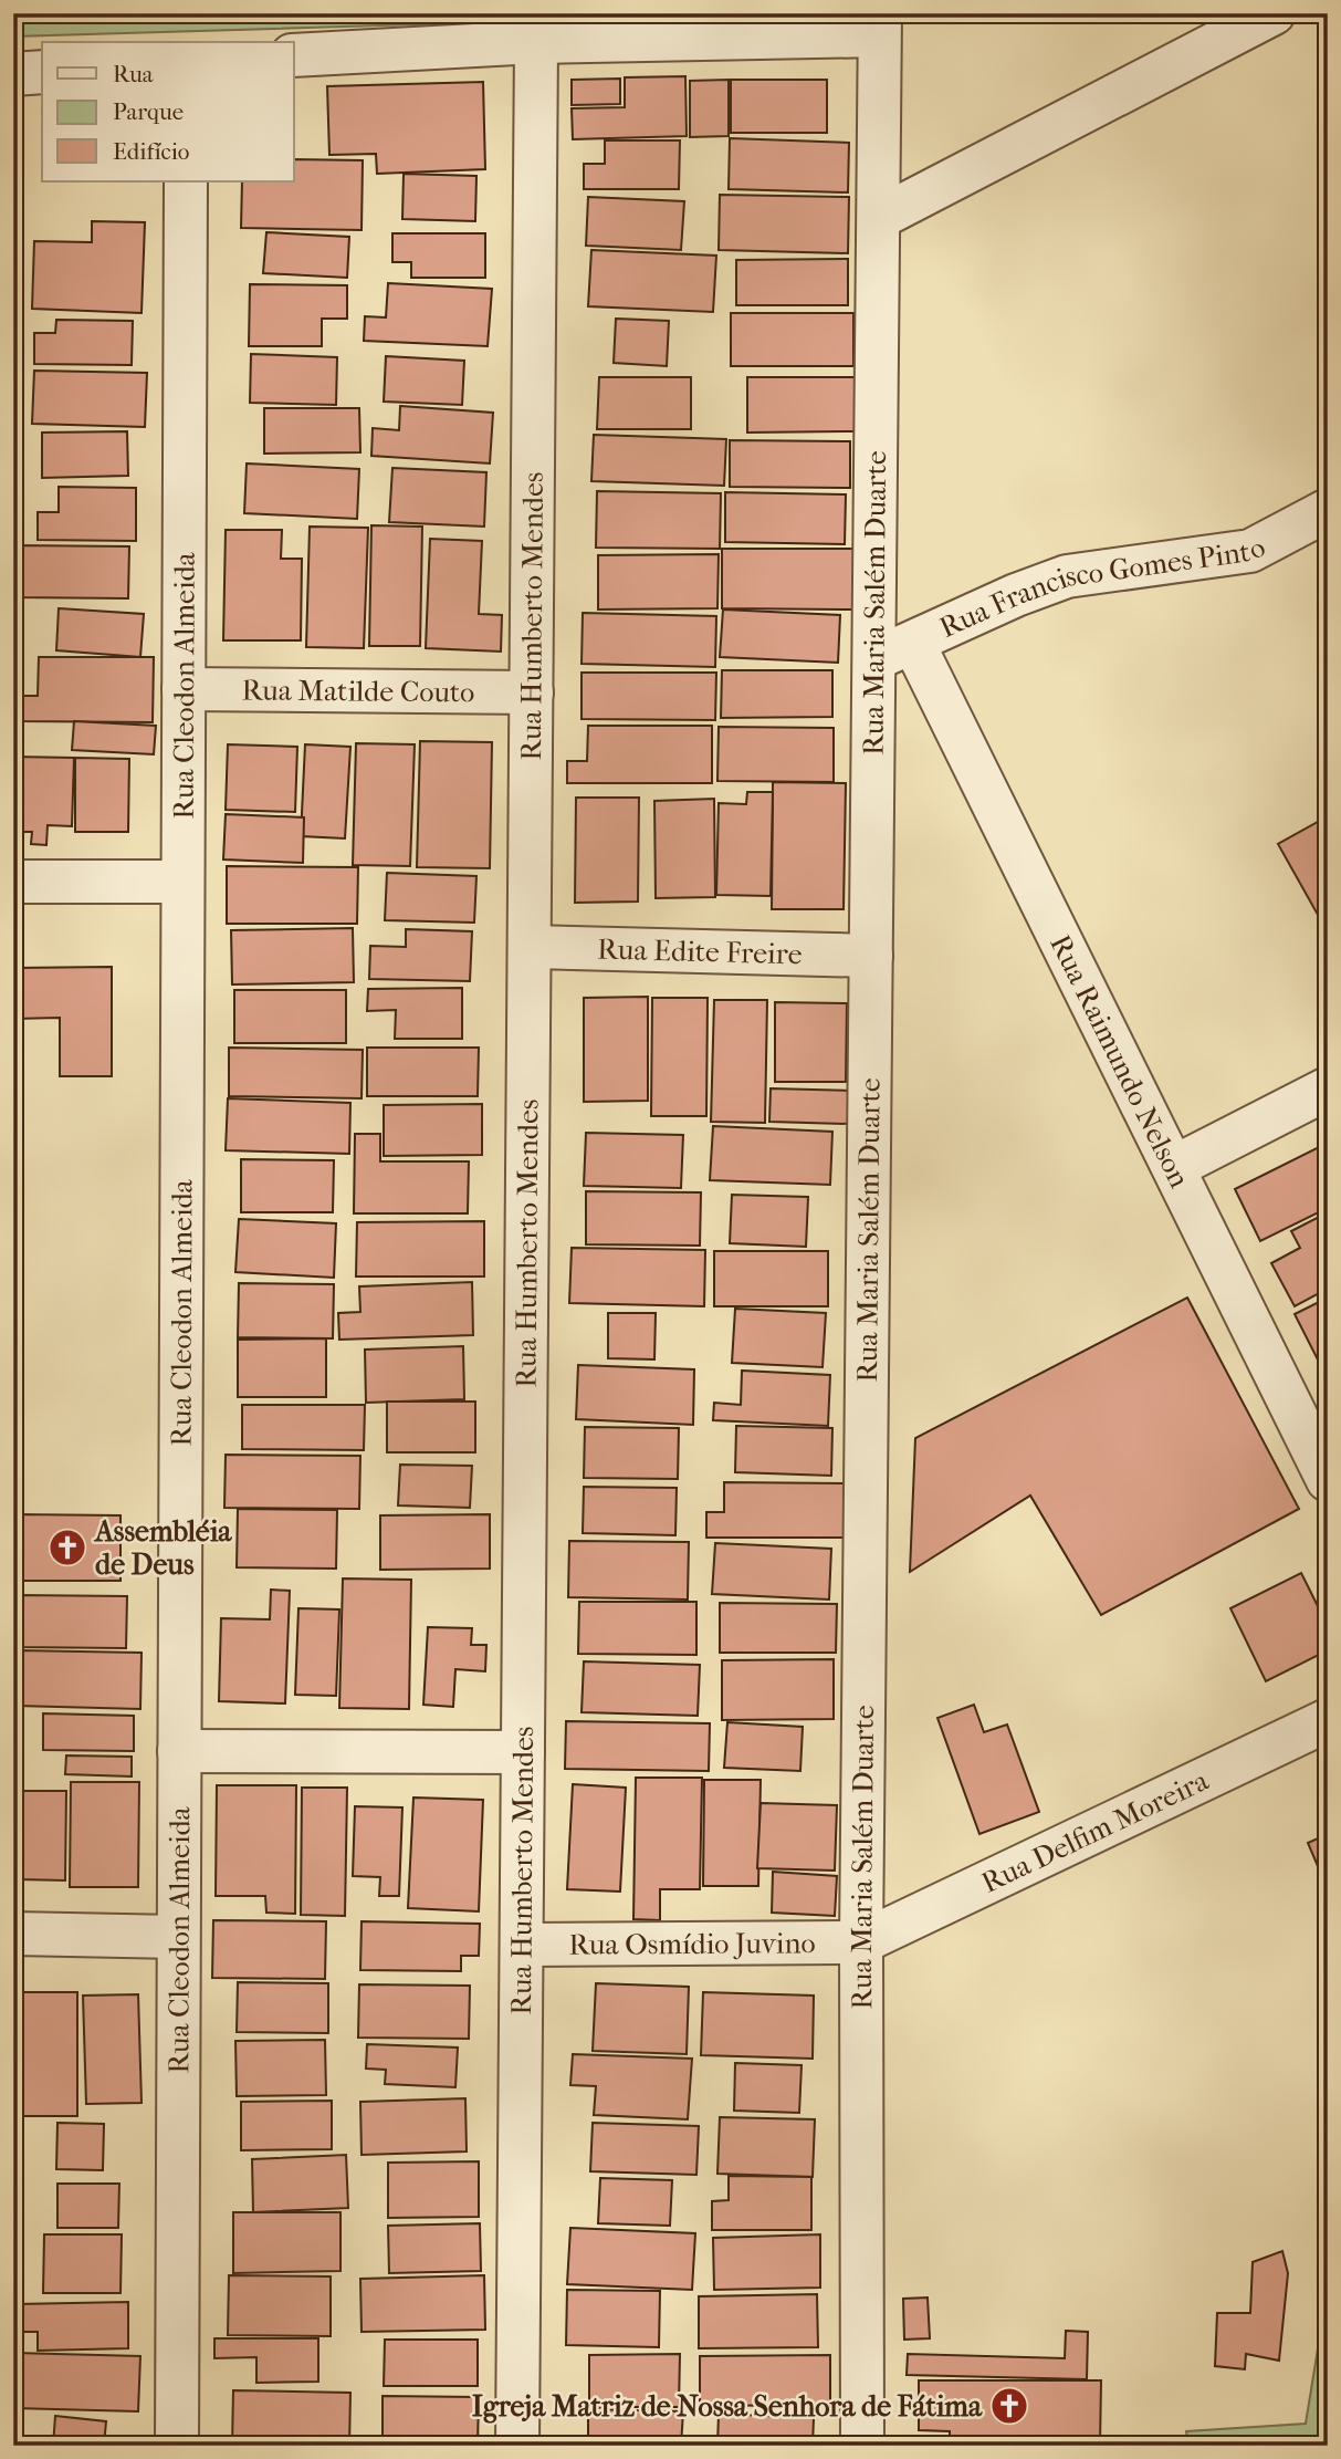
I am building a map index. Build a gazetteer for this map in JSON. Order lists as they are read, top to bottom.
{
  "streets": {
    "street": [
      "Rua Francisco Gomes Pinto",
      "Rua Maria Salém Duarte",
      "Rua Humberto Mendes",
      "Rua Cleodon Almeida",
      "Rua Matilde Couto",
      "Rua Edite Freire",
      "Rua Raimundo Nelson",
      "Rua Delfim Moreira",
      "Rua Osmídio Juvino"
    ]
  },
  "crossings": [
    ["Rua Francisco Gomes Pinto", "Rua Maria Salém Duarte"],
    ["Rua Francisco Gomes Pinto", "Rua Raimundo Nelson"],
    ["Rua Maria Salém Duarte", "Rua Edite Freire"],
    ["Rua Maria Salém Duarte", "Rua Delfim Moreira"],
    ["Rua Maria Salém Duarte", "Rua Osmídio Juvino"],
    ["Rua Humberto Mendes", "Rua Matilde Couto"],
    ["Rua Humberto Mendes", "Rua Edite Freire"],
    ["Rua Humberto Mendes", "Rua Osmídio Juvino"],
    ["Rua Cleodon Almeida", "Rua Matilde Couto"],
    ["Rua Delfim Moreira", "Rua Osmídio Juvino"]
  ],
  "places": {
    "church": ["Assembléia de Deus", "Igreja Matriz de Nossa Senhora de Fátima"]
  },
  "legend": ["Rua", "Parque", "Edifício"]
}
